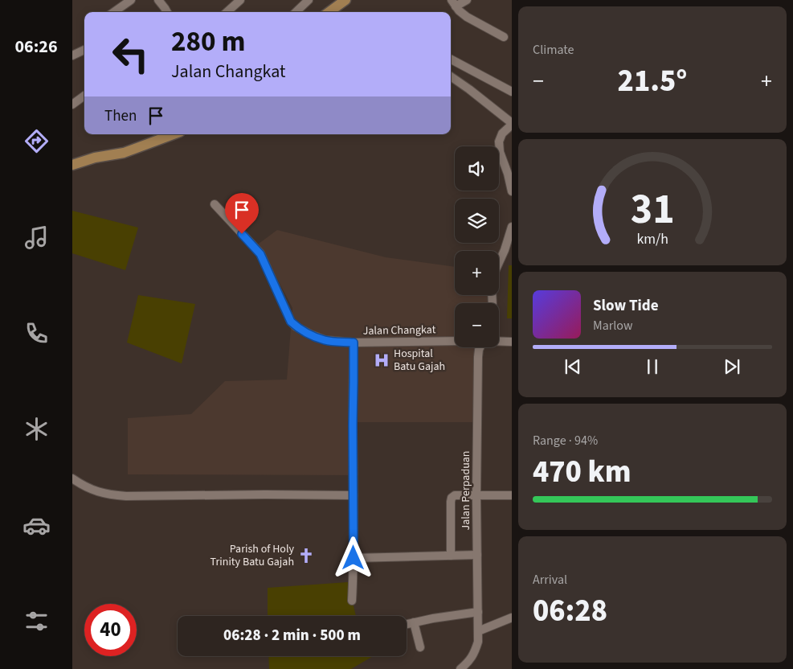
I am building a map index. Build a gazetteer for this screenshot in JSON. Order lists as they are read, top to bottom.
{
  "streets": {
    "street": ["Jalan Changkat", "Jalan Perpaduan"]
  },
  "places": {
    "hospital": ["Hospital Batu Gajah"],
    "church": ["Parish of Holy Trinity Batu Gajah"]
  },
  "page": {
    "tabs": "06:26",
    "tile": [
      "Climate",
      ["Range · 94%", "470 km"],
      ["Arrival", "06:28"]
    ],
    "turn": ["280 m", "Jalan Changkat"],
    "heat": ["−", "21.5°", "+"],
    "then": "Then",
    "map_buttons": ["+", "−"],
    "song": ["Slow Tide", "Marlow"],
    "limit": "40",
    "trip": "06:28 · 2 min · 500 m",
    "gauge": ["31", "km/h"]
  }
}
